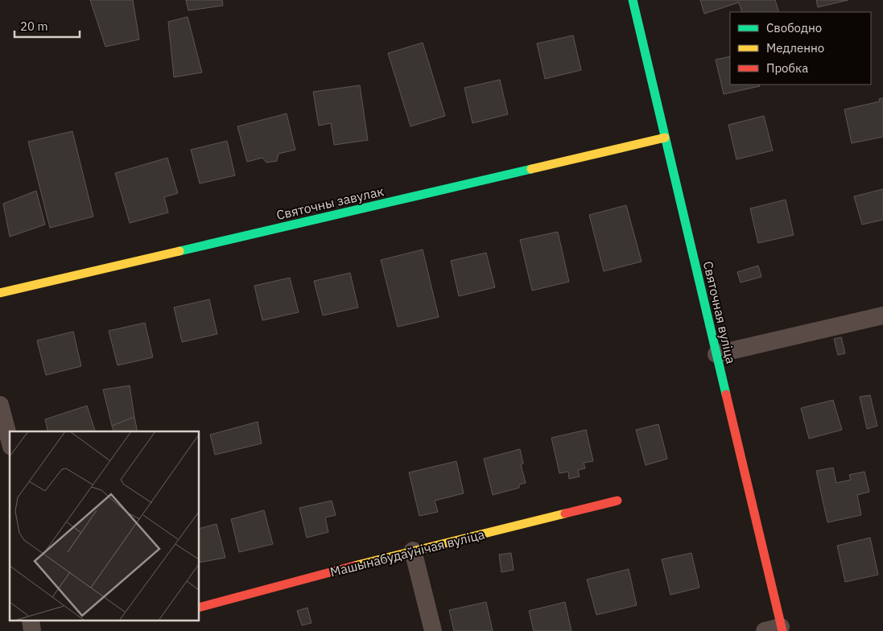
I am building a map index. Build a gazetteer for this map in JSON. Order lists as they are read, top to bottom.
{
  "streets": {
    "street": ["Святочны завулак", "Святочная вуліца", "Машынабудаўнічая вуліца"]
  },
  "crossings": [
    ["Святочны завулак", "Святочная вуліца"]
  ],
  "legend": ["Свободно", "Медленно", "Пробка"],
  "scale_bar": "20 m"
}
